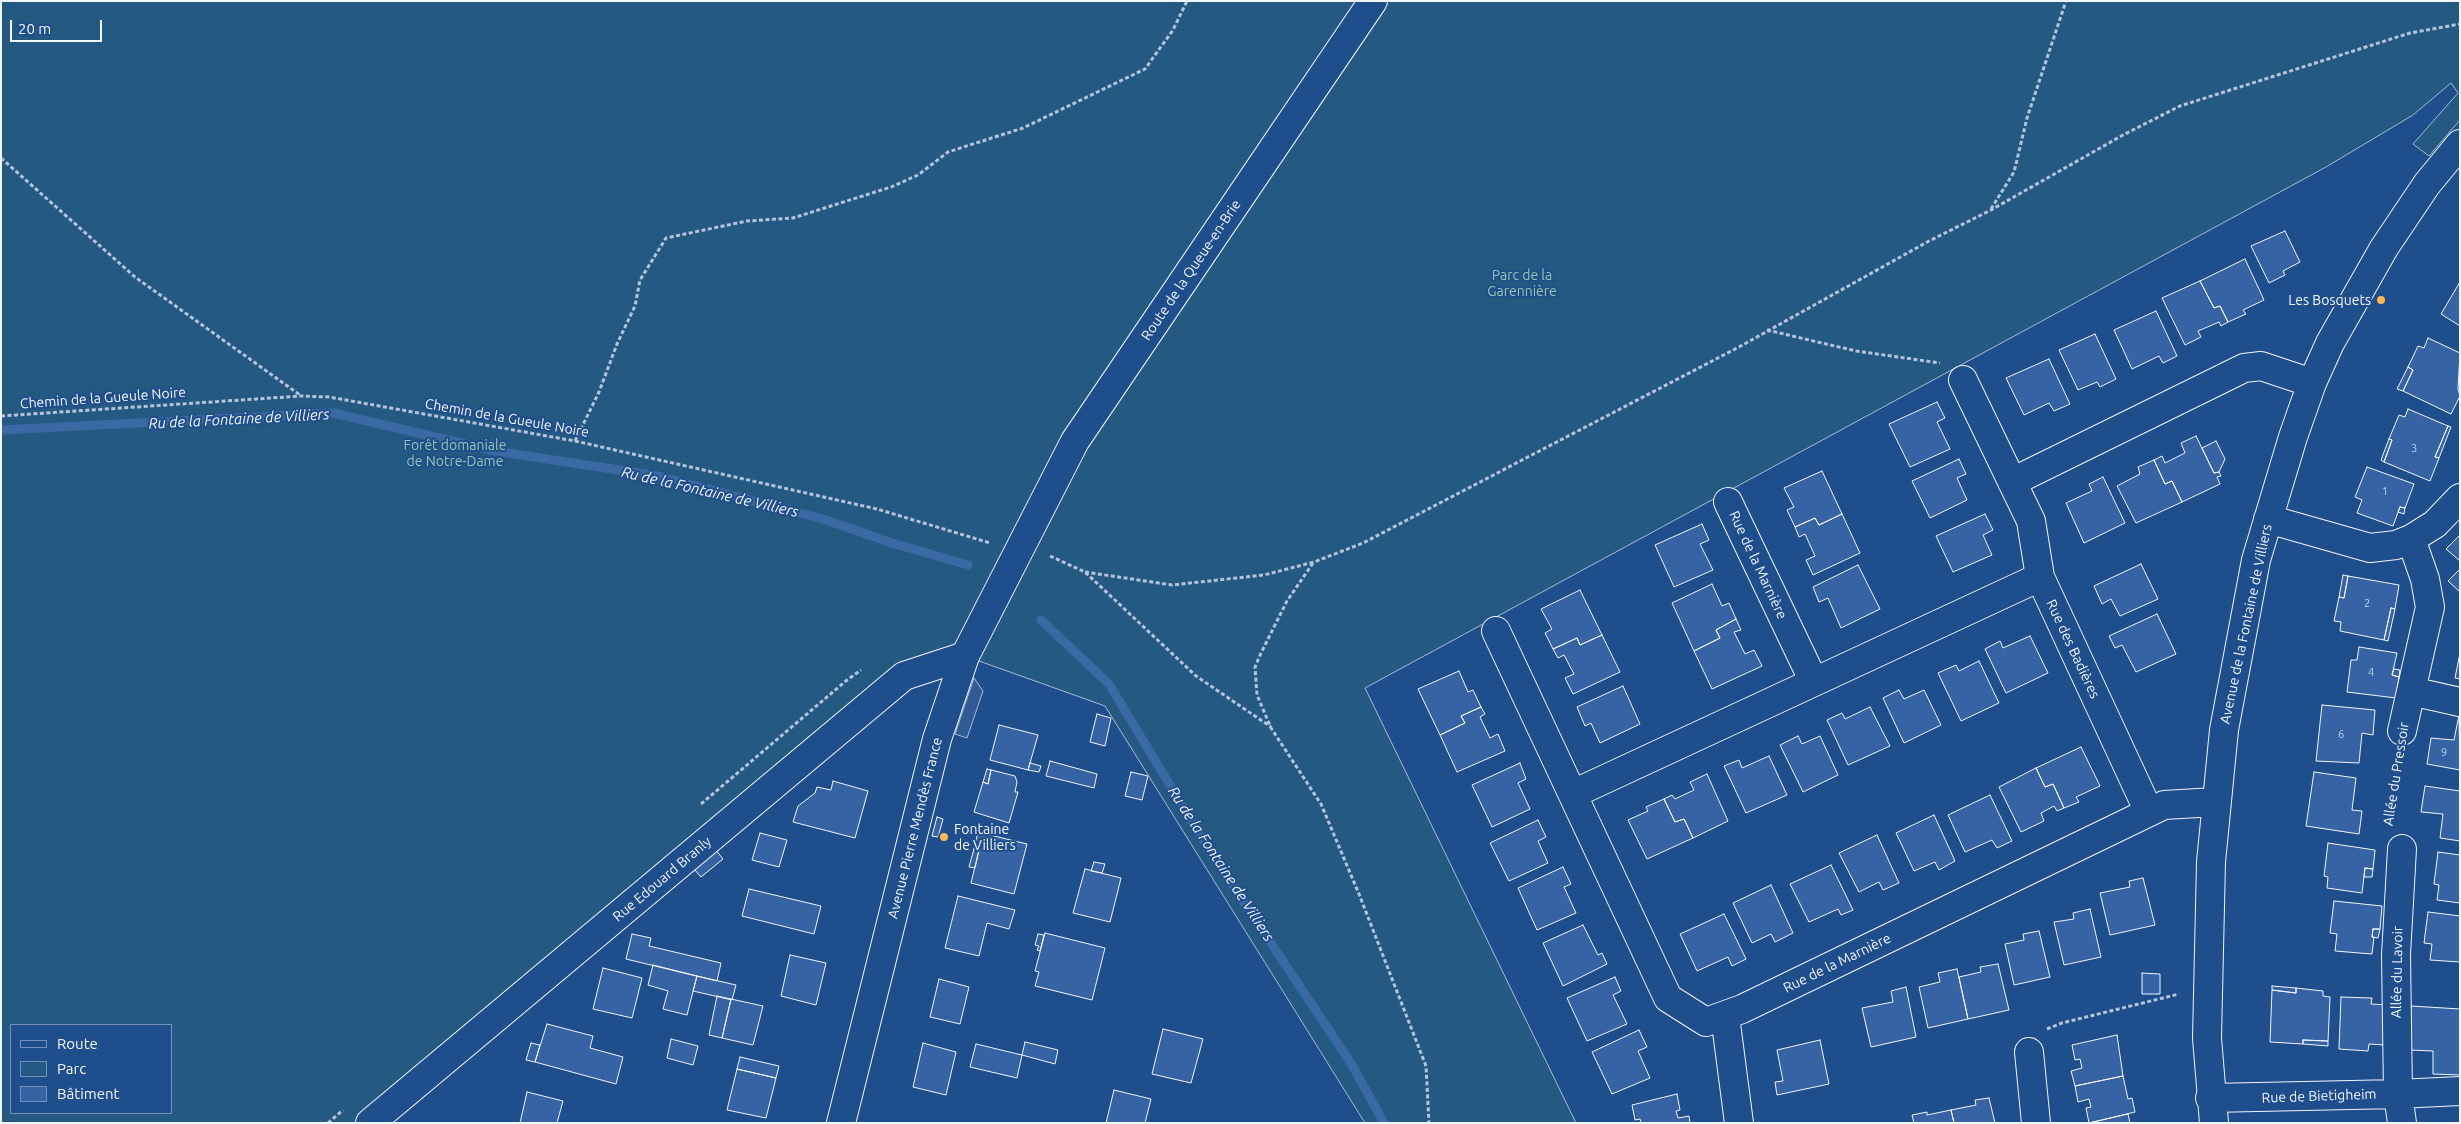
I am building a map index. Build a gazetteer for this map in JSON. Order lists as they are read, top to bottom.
{
  "streets": {
    "street": [
      "Route de la Queue-en-Brie",
      "Rue de la Marnière",
      "Avenue de la Fontaine de Villiers",
      "Rue des Badières",
      "Allée du Pressoir",
      "Avenue Pierre Mendès France",
      "Rue Edouard Branly",
      "Allée du Lavoir",
      "Rue de Bietigheim"
    ],
    "path": ["Chemin de la Gueule Noire"]
  },
  "crossings": [
    ["Route de la Queue-en-Brie", "Avenue Pierre Mendès France"],
    ["Rue de la Marnière", "Avenue de la Fontaine de Villiers"],
    ["Rue de la Marnière", "Rue des Badières"],
    ["Avenue de la Fontaine de Villiers", "Rue de Bietigheim"],
    ["Allée du Pressoir", "Allée du Lavoir"],
    ["Avenue Pierre Mendès France", "Rue Edouard Branly"],
    ["Allée du Lavoir", "Rue de Bietigheim"]
  ],
  "water": ["Ru de la Fontaine de Villiers"],
  "parks": ["Parc de la Garennière", "Forêt domaniale de Notre-Dame"],
  "places": ["Les Bosquets", "Fontaine de Villiers"],
  "house_numbers": [
    "3",
    "1",
    "2",
    "4",
    "6",
    "9"
  ],
  "legend": ["Route", "Parc", "Bâtiment"],
  "scale_bar": "20 m"
}
